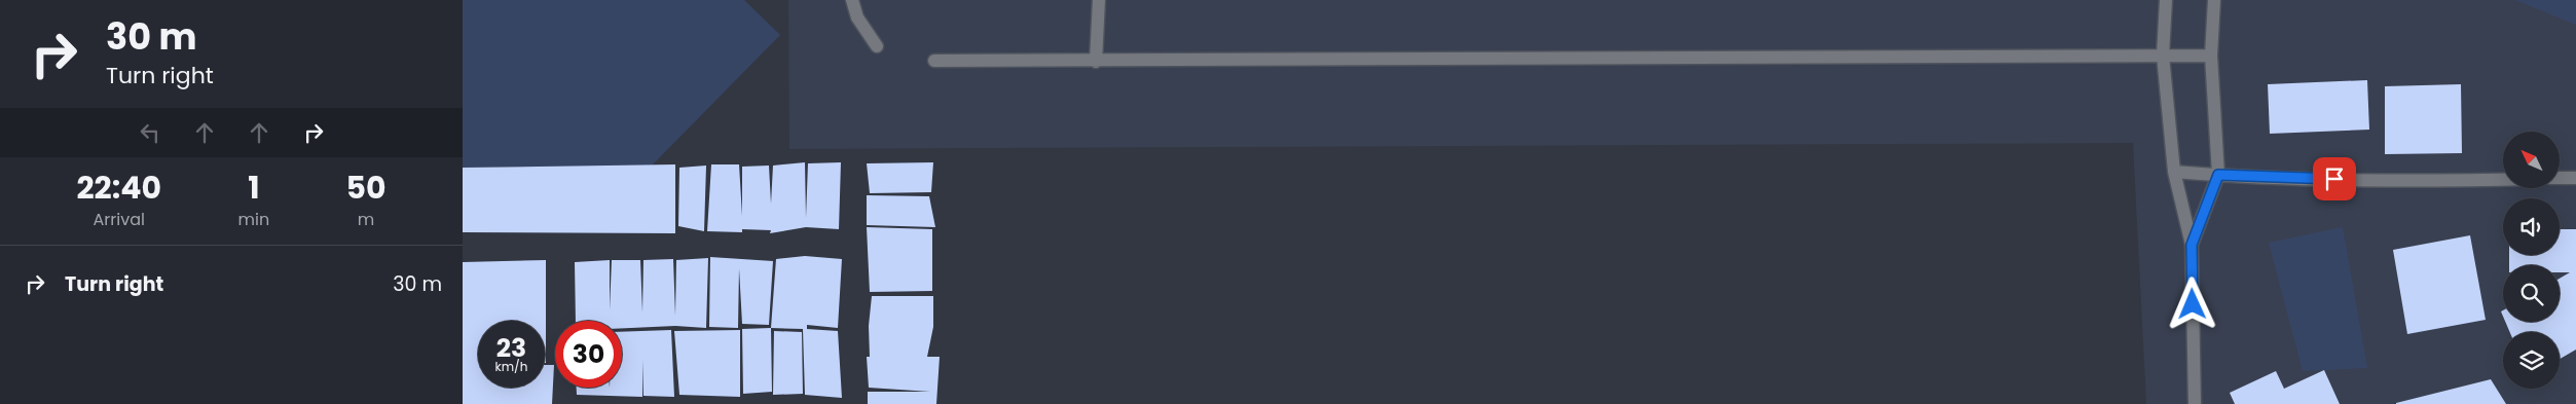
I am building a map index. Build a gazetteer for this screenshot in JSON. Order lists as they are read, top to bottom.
{
  "north": "top left",
  "page": {
    "turn": ["30 m", "Turn right"],
    "eta": [
      "22:40",
      "Arrival",
      "1",
      "min",
      "50",
      "m"
    ],
    "list": [
      {
        "name": "Turn right",
        "value": "30 m"
      }
    ],
    "speed": "23 km/h",
    "limit": "30"
  }
}
